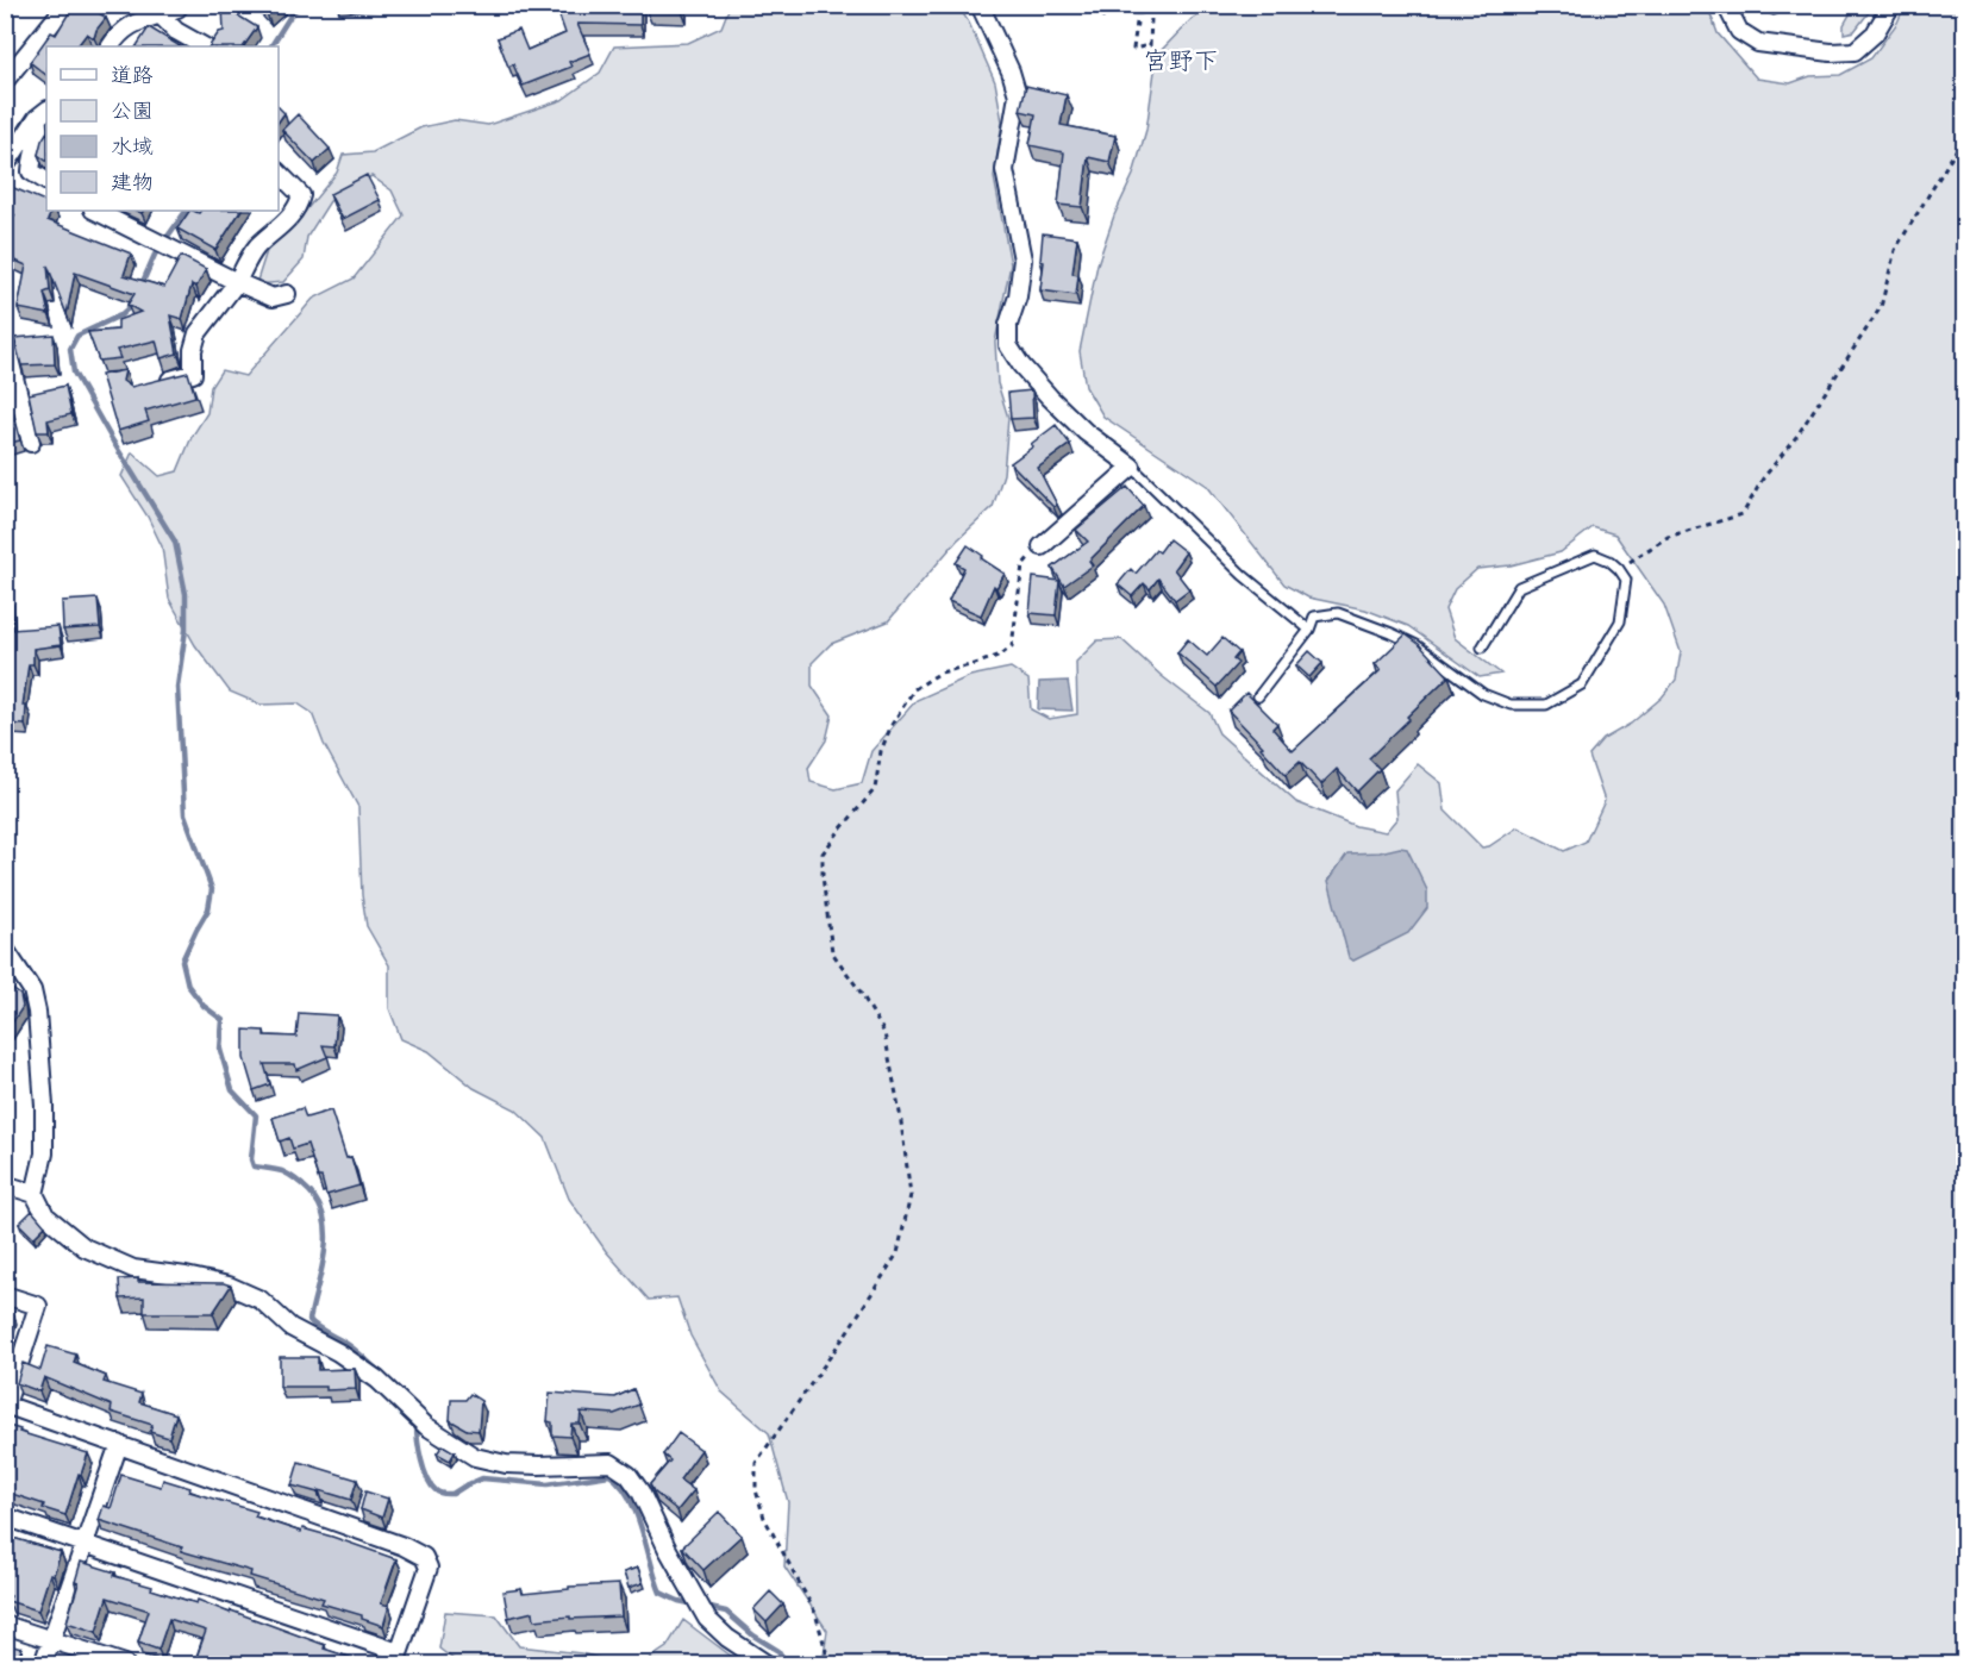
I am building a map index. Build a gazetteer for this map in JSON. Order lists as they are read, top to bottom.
{
  "districts": ["宮野下"],
  "legend": [
    "道路",
    "公園",
    "水域",
    "建物"
  ]
}
